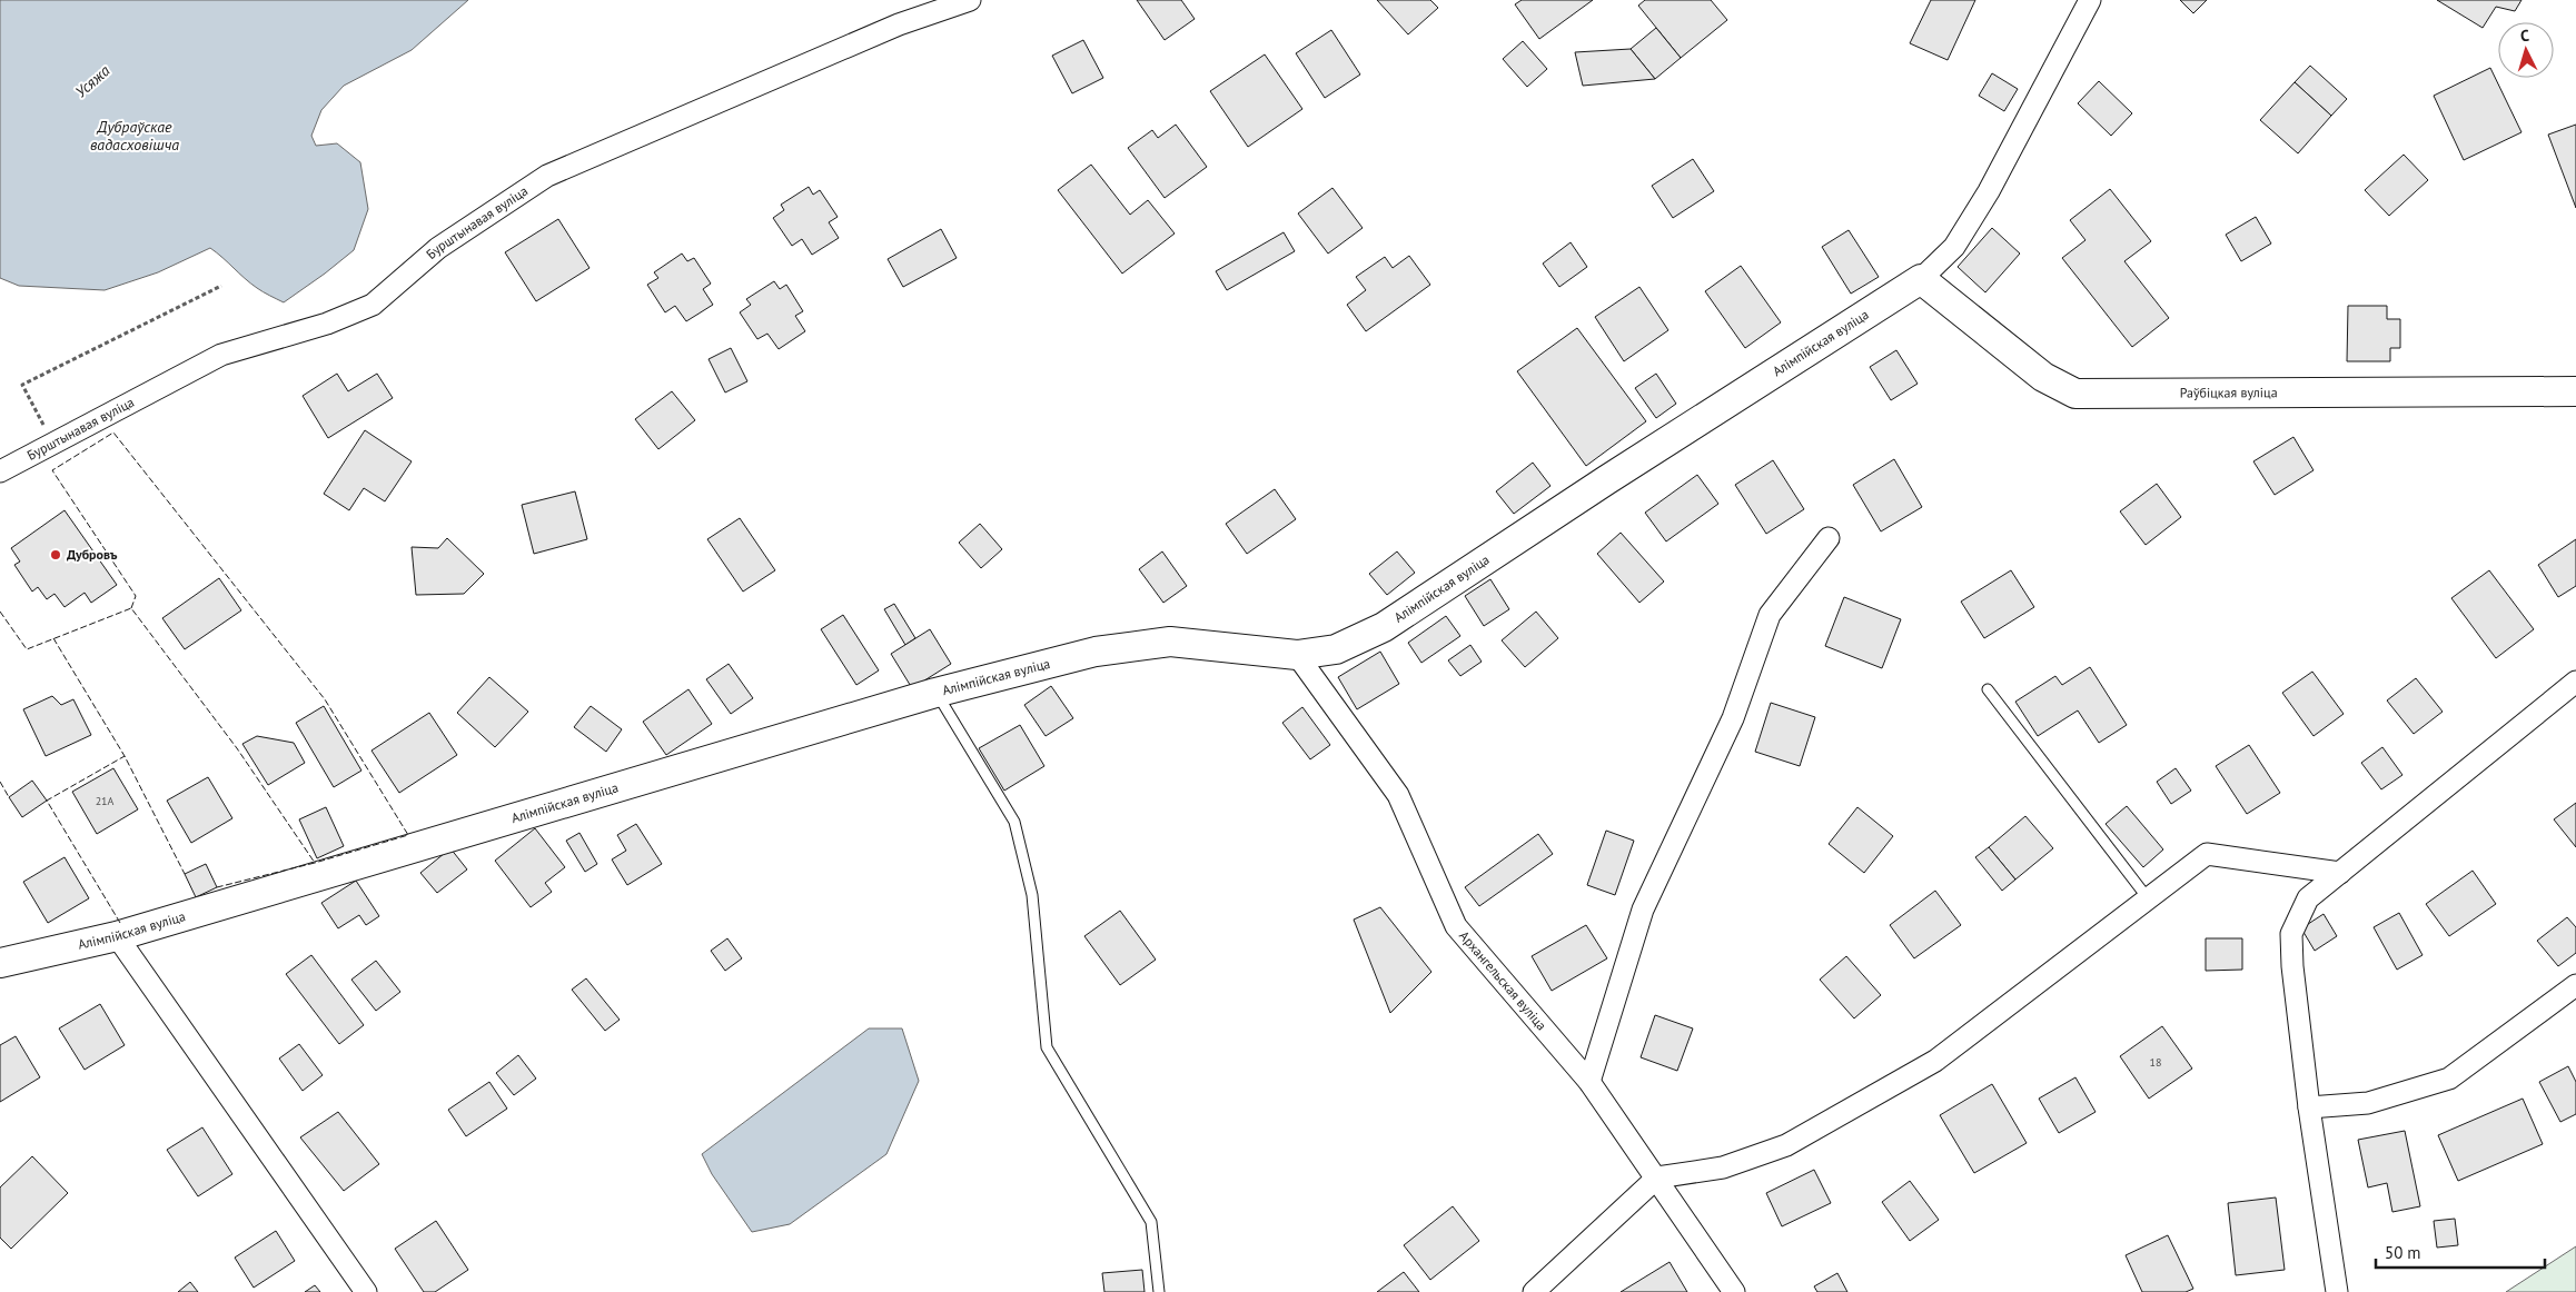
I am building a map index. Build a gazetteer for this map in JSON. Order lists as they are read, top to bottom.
{
  "streets": {
    "street": [
      "Бурштынавая вуліца",
      "Алімпійская вуліца",
      "Раўбіцкая вуліца",
      "Архангельская вуліца"
    ]
  },
  "crossings": [
    ["Алімпійская вуліца", "Раўбіцкая вуліца"],
    ["Алімпійская вуліца", "Архангельская вуліца"]
  ],
  "water": ["Усяжа", "Дубраўскае вадасховішча"],
  "places": ["Дубровъ"],
  "house_numbers": ["21А", "18"],
  "scale_bar": "50 m",
  "north": "top"
}
